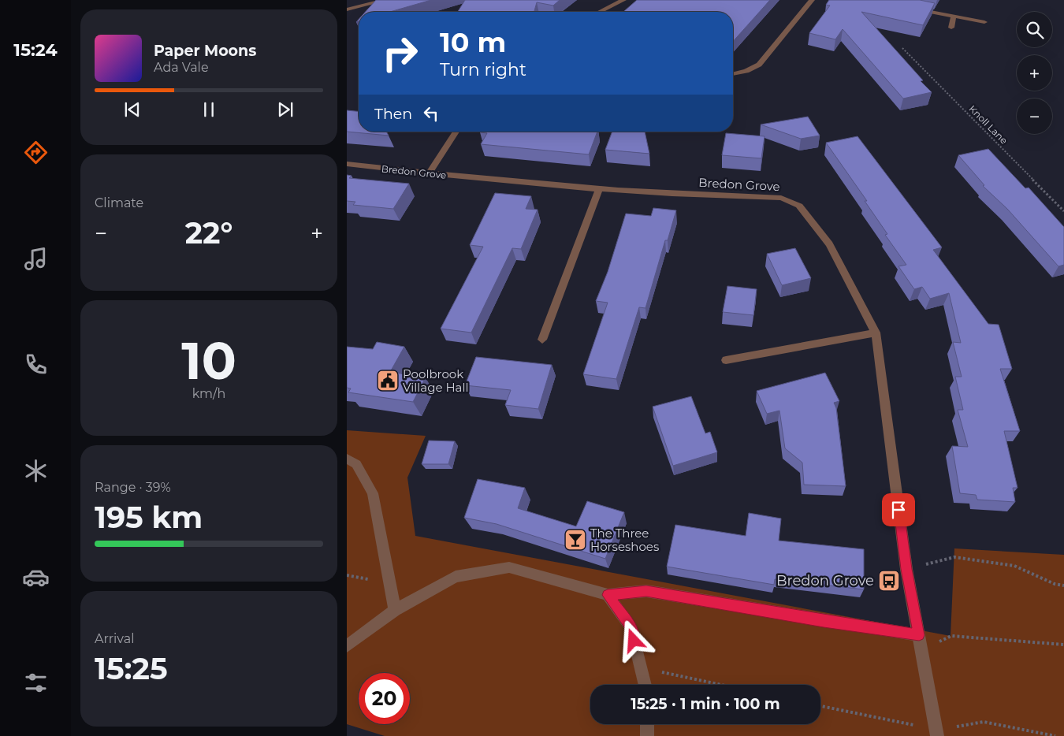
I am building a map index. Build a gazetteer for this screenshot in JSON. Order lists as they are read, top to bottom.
{
  "streets": {
    "street": ["Bredon Grove"],
    "path": ["Knoll Lane"]
  },
  "places": {
    "public building": ["Poolbrook Village Hall"],
    "bar": ["The Three Horseshoes"],
    "bus stop": ["Bredon Grove"]
  },
  "page": {
    "tabs": "15:24",
    "map_buttons": ["+", "−"],
    "turn": ["10 m", "Turn right"],
    "song": ["Paper Moons", "Ada Vale"],
    "then": "Then",
    "tile": [
      "Climate",
      ["10", "km/h"],
      ["Range · 39%", "195 km"],
      ["Arrival", "15:25"]
    ],
    "heat": ["−", "22°", "+"],
    "limit": "20",
    "trip": "15:25 · 1 min · 100 m"
  }
}
